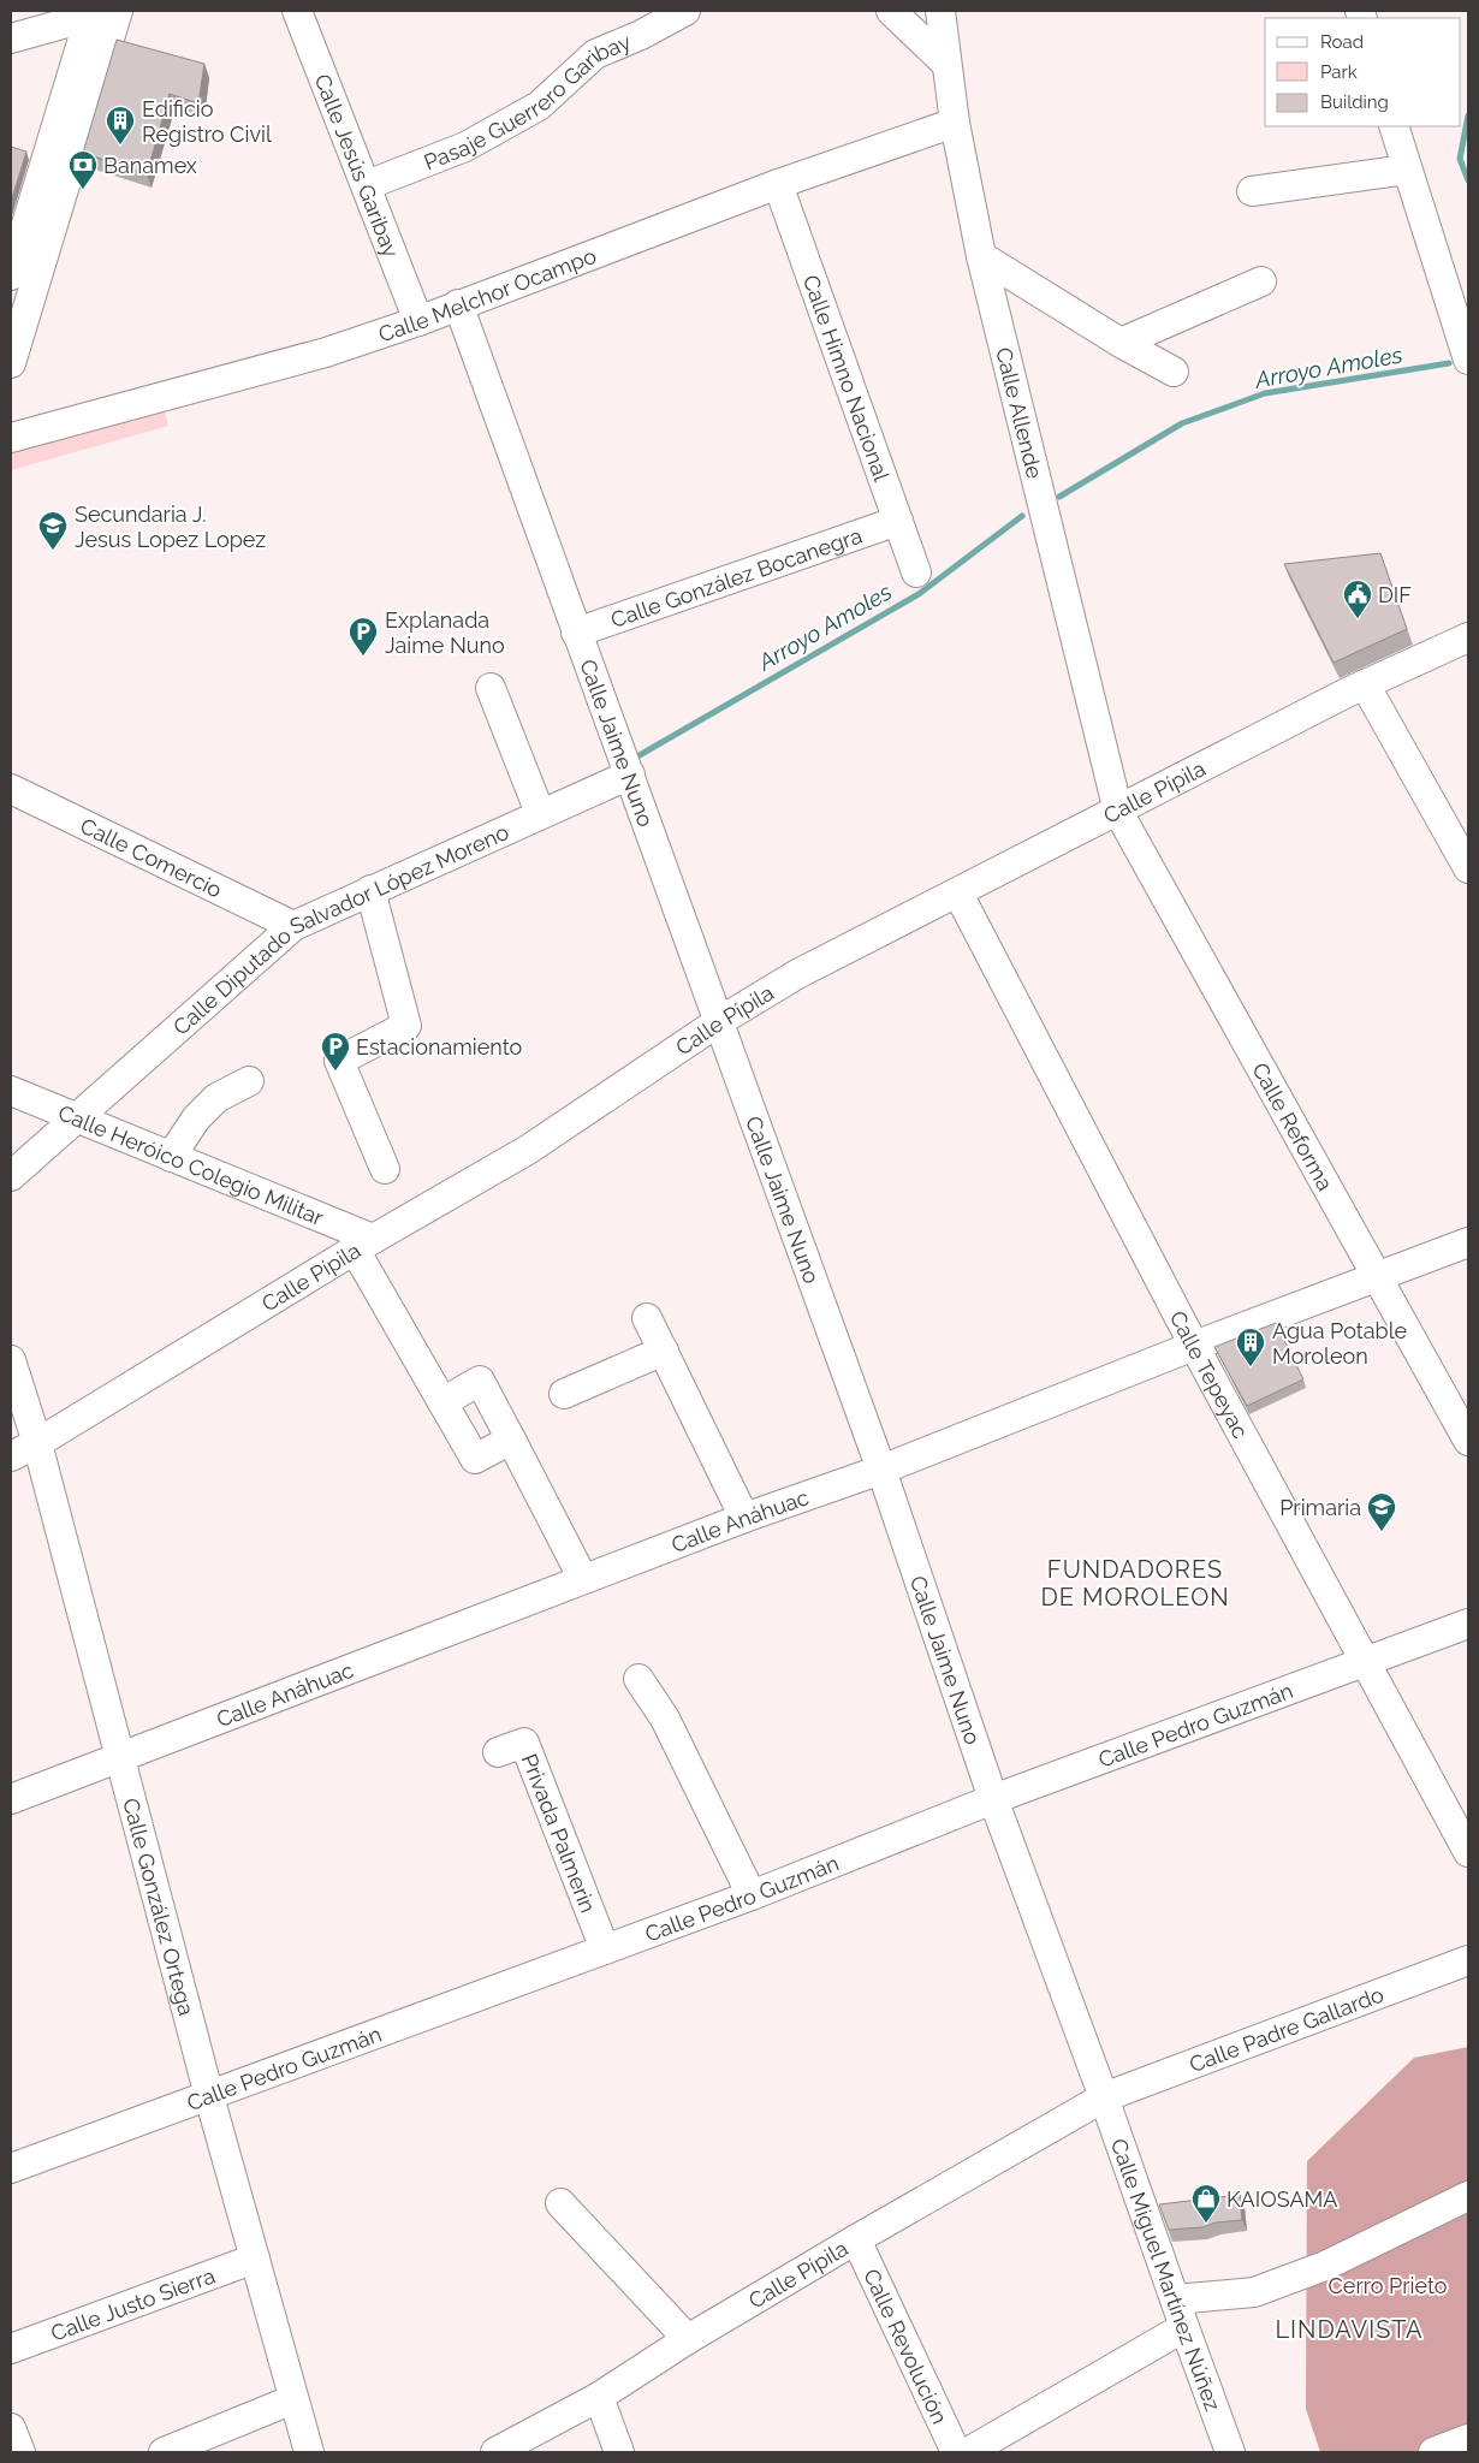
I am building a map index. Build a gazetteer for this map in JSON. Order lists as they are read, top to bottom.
{
  "streets": {
    "street": [
      "Pasaje Guerrero Garibay",
      "Calle Jesús Garibay",
      "Calle Melchor Ocampo",
      "Calle Himno Nacional",
      "Calle Allende",
      "Calle González Bocanegra",
      "Calle Jaime Nuno",
      "Calle Pípila",
      "Calle Comercio",
      "Calle Diputado Salvador López Moreno",
      "Calle Reforma",
      "Calle Heróico Colegio Militar",
      "Calle Tepeyac",
      "Calle Anáhuac",
      "Calle Pedro Guzmán",
      "Privada Palmerin",
      "Calle González Ortega",
      "Calle Padre Gallardo",
      "Calle Miguel Martínez Núñez",
      "Calle Justo Sierra",
      "Calle Revolución"
    ]
  },
  "crossings": [
    ["Pasaje Guerrero Garibay", "Calle Jesús Garibay"],
    ["Calle Jesús Garibay", "Calle Melchor Ocampo"],
    ["Calle Melchor Ocampo", "Calle Himno Nacional"],
    ["Calle Melchor Ocampo", "Calle Allende"],
    ["Calle Melchor Ocampo", "Calle Jaime Nuno"],
    ["Calle Himno Nacional", "Calle González Bocanegra"],
    ["Calle Allende", "Calle Pípila"],
    ["Calle Allende", "Calle Reforma"],
    ["Calle González Bocanegra", "Calle Jaime Nuno"],
    ["Calle Jaime Nuno", "Calle Pípila"],
    ["Calle Jaime Nuno", "Calle Diputado Salvador López Moreno"],
    ["Calle Jaime Nuno", "Calle Anáhuac"],
    ["Calle Jaime Nuno", "Calle Pedro Guzmán"],
    ["Calle Jaime Nuno", "Calle Padre Gallardo"],
    ["Calle Jaime Nuno", "Calle Miguel Martínez Núñez"],
    ["Calle Pípila", "Calle Reforma"],
    ["Calle Pípila", "Calle Heróico Colegio Militar"],
    ["Calle Pípila", "Calle Tepeyac"],
    ["Calle Pípila", "Calle González Ortega"],
    ["Calle Pípila", "Calle Padre Gallardo"],
    ["Calle Pípila", "Calle Miguel Martínez Núñez"],
    ["Calle Pípila", "Calle Revolución"],
    ["Calle Comercio", "Calle Diputado Salvador López Moreno"],
    ["Calle Diputado Salvador López Moreno", "Calle Heróico Colegio Militar"],
    ["Calle Reforma", "Calle Anáhuac"],
    ["Calle Tepeyac", "Calle Anáhuac"],
    ["Calle Tepeyac", "Calle Pedro Guzmán"],
    ["Calle Anáhuac", "Calle González Ortega"],
    ["Calle Pedro Guzmán", "Privada Palmerin"],
    ["Calle Pedro Guzmán", "Calle González Ortega"],
    ["Calle González Ortega", "Calle Justo Sierra"],
    ["Calle Padre Gallardo", "Calle Miguel Martínez Núñez"]
  ],
  "districts": ["FUNDADORES DE MOROLEON", "LINDAVISTA"],
  "water": ["Arroyo Amoles"],
  "parks": ["Cerro Prieto"],
  "places": {
    "building": ["Edificio Registro Civil", "Agua Potable Moroleon"],
    "bank": ["Banamex"],
    "school or university": ["Secundaria J. Jesus Lopez Lopez", "Primaria"],
    "public building": ["DIF"],
    "parking": ["Explanada Jaime Nuno", "Estacionamiento"],
    "shop": ["KAIOSAMA"]
  },
  "legend": ["Road", "Park", "Building"]
}
